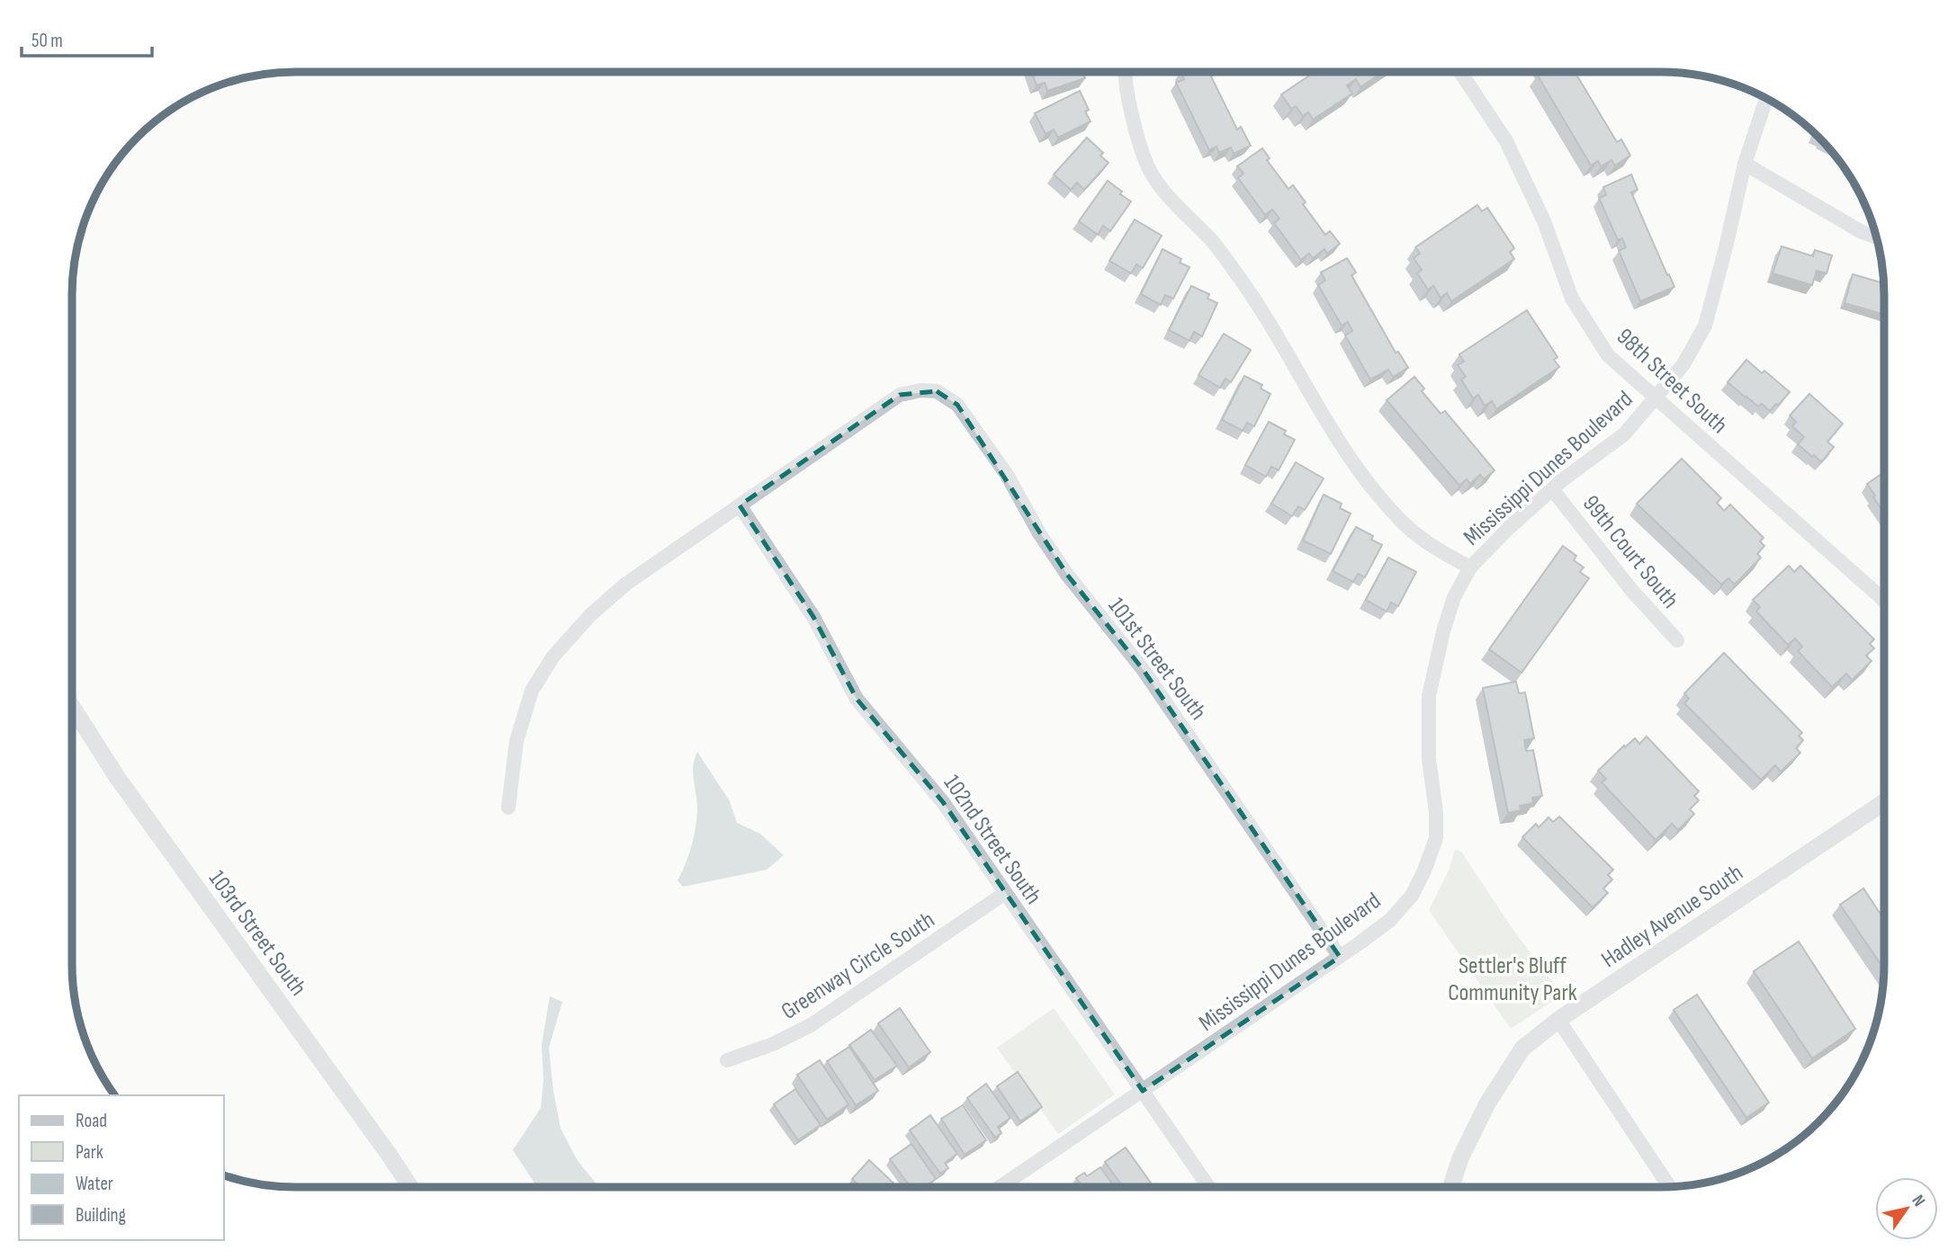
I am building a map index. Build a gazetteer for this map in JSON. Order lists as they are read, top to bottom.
{
  "streets": {
    "street": [
      "98th Street South",
      "Mississippi Dunes Boulevard",
      "99th Court South",
      "101st Street South",
      "102nd Street South",
      "Hadley Avenue South",
      "103rd Street South",
      "Greenway Circle South"
    ]
  },
  "crossings": [
    ["98th Street South", "Mississippi Dunes Boulevard"],
    ["Mississippi Dunes Boulevard", "99th Court South"],
    ["Mississippi Dunes Boulevard", "101st Street South"],
    ["Mississippi Dunes Boulevard", "102nd Street South"],
    ["101st Street South", "102nd Street South"],
    ["102nd Street South", "Greenway Circle South"]
  ],
  "parks": ["Settler's Bluff Community Park"],
  "legend": [
    "Road",
    "Park",
    "Water",
    "Building"
  ],
  "scale_bar": "50 m",
  "north": "top right"
}
